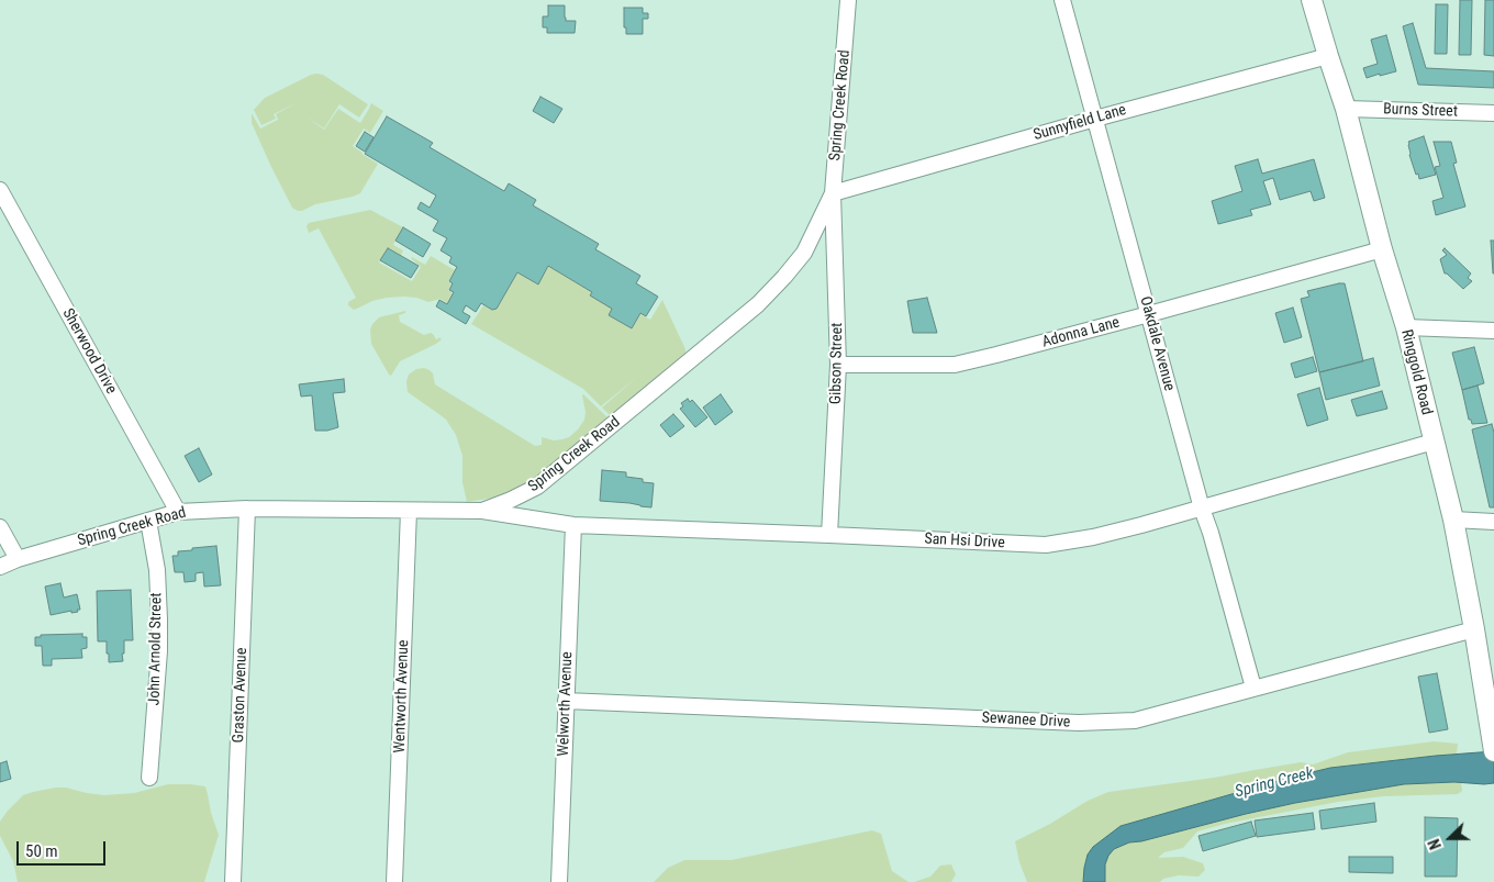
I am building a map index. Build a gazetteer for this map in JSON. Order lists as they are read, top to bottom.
{
  "streets": {
    "main road": ["Ringgold Road"],
    "street": [
      "Spring Creek Road",
      "Burns Street",
      "Sunnyfield Lane",
      "Adonna Lane",
      "Oakdale Avenue",
      "Sherwood Drive",
      "Gibson Street",
      "San Hsi Drive",
      "John Arnold Street",
      "Graston Avenue",
      "Wentworth Avenue",
      "Welworth Avenue",
      "Sewanee Drive"
    ]
  },
  "crossings": [
    ["Spring Creek Road", "Sunnyfield Lane"],
    ["Spring Creek Road", "Sherwood Drive"],
    ["Spring Creek Road", "Gibson Street"],
    ["Spring Creek Road", "San Hsi Drive"],
    ["Spring Creek Road", "John Arnold Street"],
    ["Spring Creek Road", "Graston Avenue"],
    ["Spring Creek Road", "Wentworth Avenue"],
    ["Burns Street", "Ringgold Road"],
    ["Sunnyfield Lane", "Oakdale Avenue"],
    ["Sunnyfield Lane", "Gibson Street"],
    ["Sunnyfield Lane", "Ringgold Road"],
    ["Adonna Lane", "Oakdale Avenue"],
    ["Adonna Lane", "Gibson Street"],
    ["Adonna Lane", "Ringgold Road"],
    ["Oakdale Avenue", "San Hsi Drive"],
    ["Oakdale Avenue", "Sewanee Drive"],
    ["Gibson Street", "San Hsi Drive"],
    ["Ringgold Road", "San Hsi Drive"],
    ["Ringgold Road", "Sewanee Drive"],
    ["San Hsi Drive", "Welworth Avenue"],
    ["Welworth Avenue", "Sewanee Drive"]
  ],
  "water": ["Spring Creek"],
  "scale_bar": "50 m",
  "north": "left"
}
